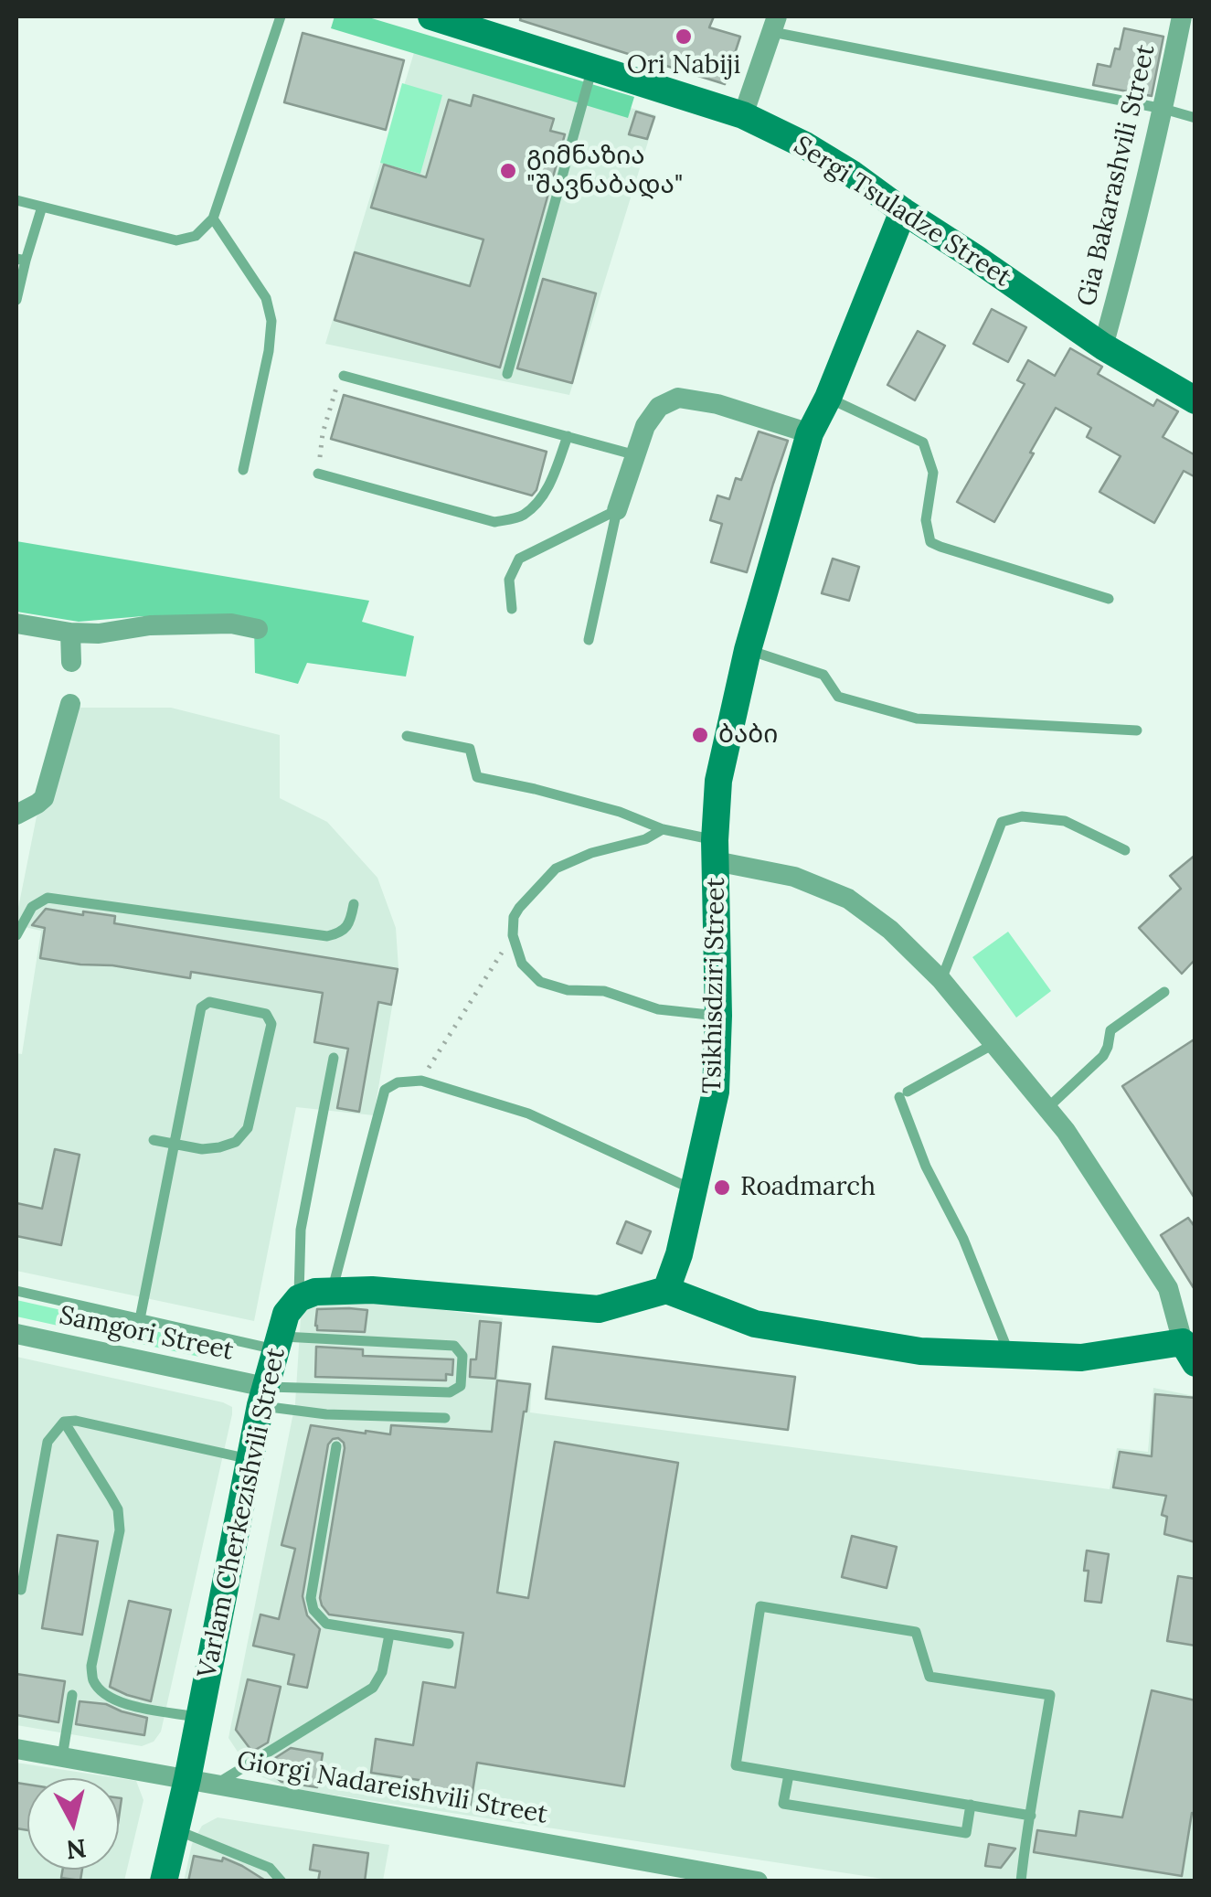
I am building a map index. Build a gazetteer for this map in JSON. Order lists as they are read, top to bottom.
{
  "streets": {
    "street": [
      "Gia Bakarashvili Street",
      "Sergi Tsuladze Street",
      "Tsikhisdziri Street",
      "Samgori Street",
      "Varlam Cherkezishvili Street",
      "Giorgi Nadareishvili Street"
    ]
  },
  "crossings": [
    ["Gia Bakarashvili Street", "Sergi Tsuladze Street"],
    ["Sergi Tsuladze Street", "Tsikhisdziri Street"],
    ["Samgori Street", "Varlam Cherkezishvili Street"],
    ["Varlam Cherkezishvili Street", "Giorgi Nadareishvili Street"]
  ],
  "places": [
    "Ori Nabiji",
    "გიმნაზია \"შავნაბადა\"",
    "ბაბი",
    "Roadmarch"
  ],
  "north": "bottom"
}
